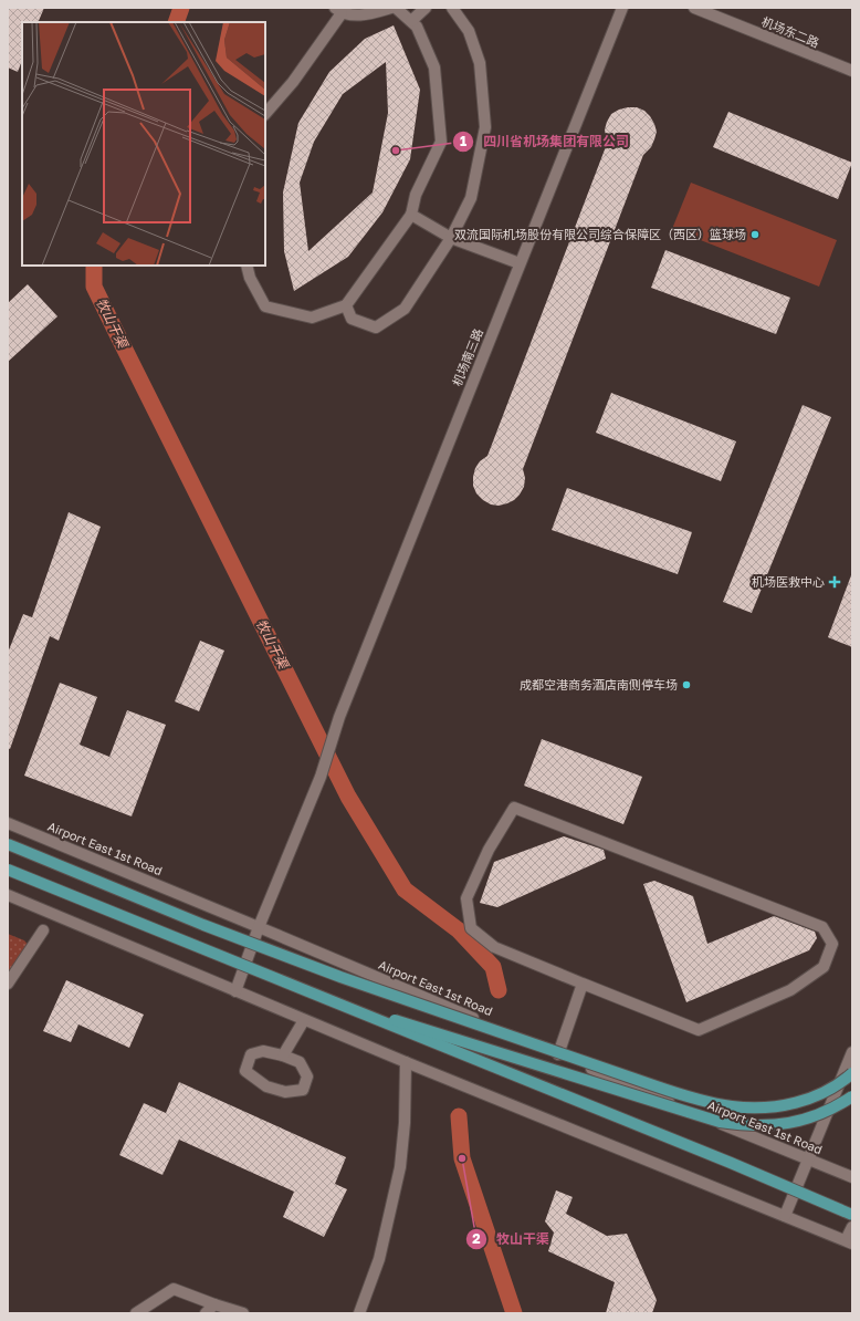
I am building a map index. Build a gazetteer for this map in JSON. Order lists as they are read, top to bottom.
{
  "streets": {
    "street": ["机场东二路", "机场南三路", "Airport East 1st Road"]
  },
  "crossings": [
    ["机场南三路", "Airport East 1st Road"]
  ],
  "water": ["牧山干渠"],
  "places": {
    "other": [
      "四川省机场集团有限公司",
      "双流国际机场股份有限公司综合保障区（西区）篮球场",
      "成都空港商务酒店南侧停车场",
      "牧山干渠"
    ],
    "health": ["机场医救中心"]
  }
}
